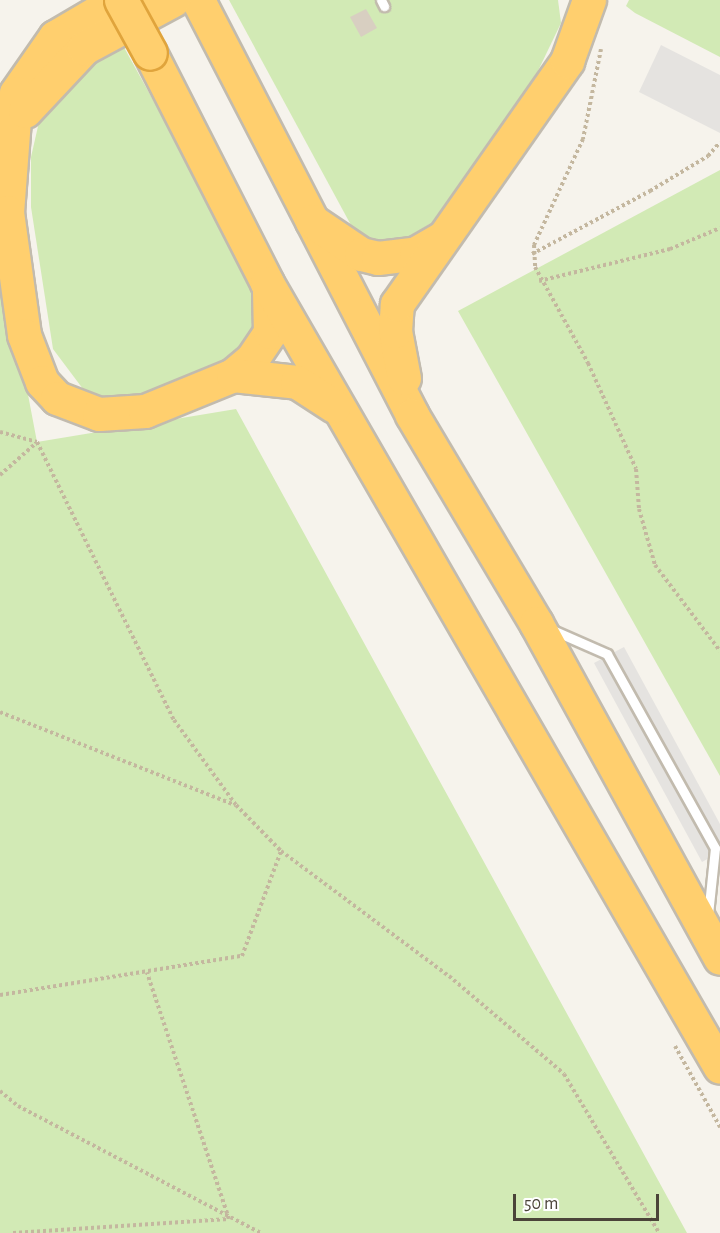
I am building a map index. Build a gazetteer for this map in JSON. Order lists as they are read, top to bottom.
{
  "scale_bar": "50 m"
}
